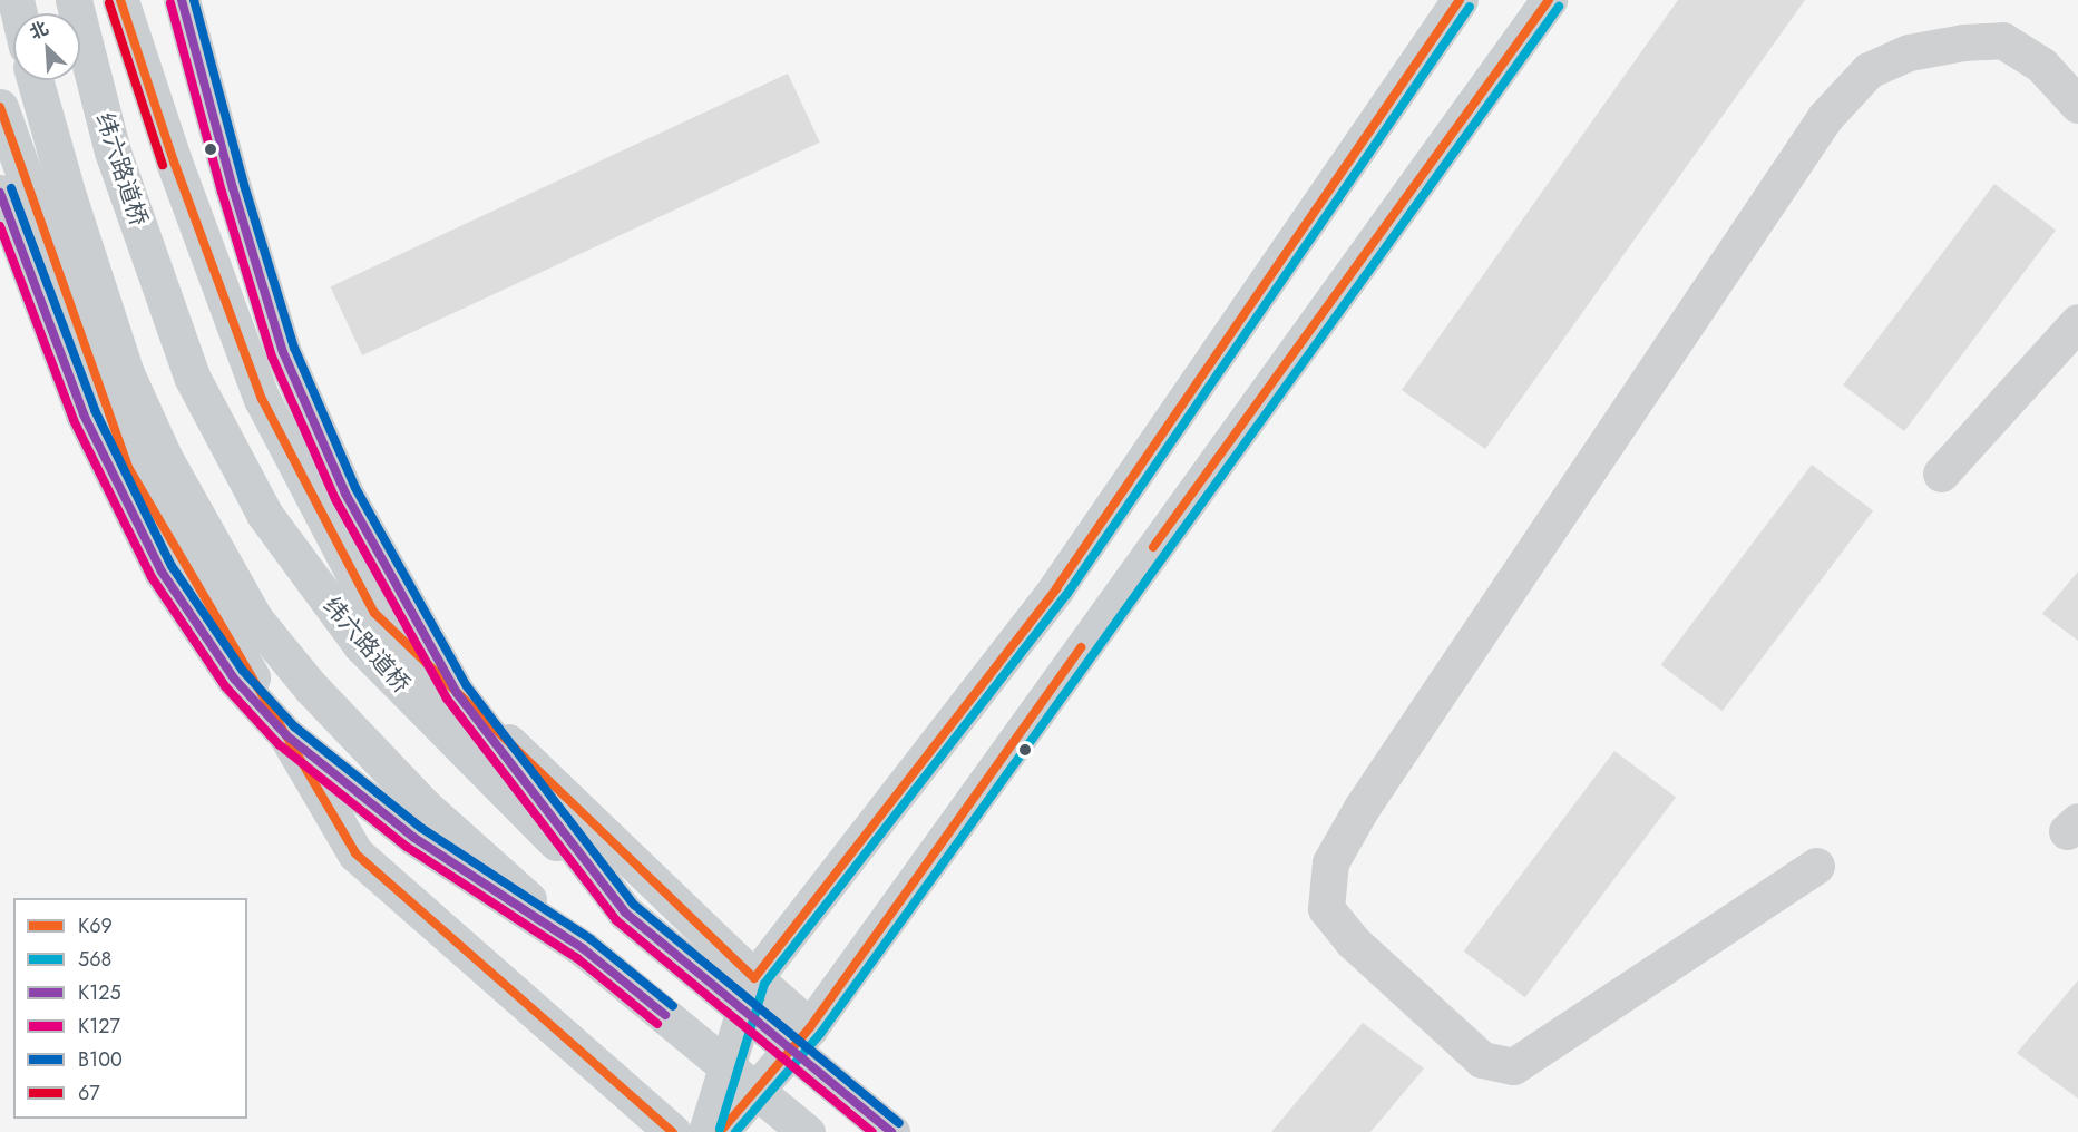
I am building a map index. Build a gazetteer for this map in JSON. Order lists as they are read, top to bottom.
{
  "streets": {
    "main road": ["纬六路道桥"]
  },
  "lines": [
    "transit line K69",
    "transit line K125",
    "transit line B100",
    "transit line K127",
    "transit line 67",
    "transit line 568"
  ],
  "legend": [
    "K69",
    "568",
    "K125",
    "K127",
    "B100",
    "67"
  ],
  "north": "top left"
}
